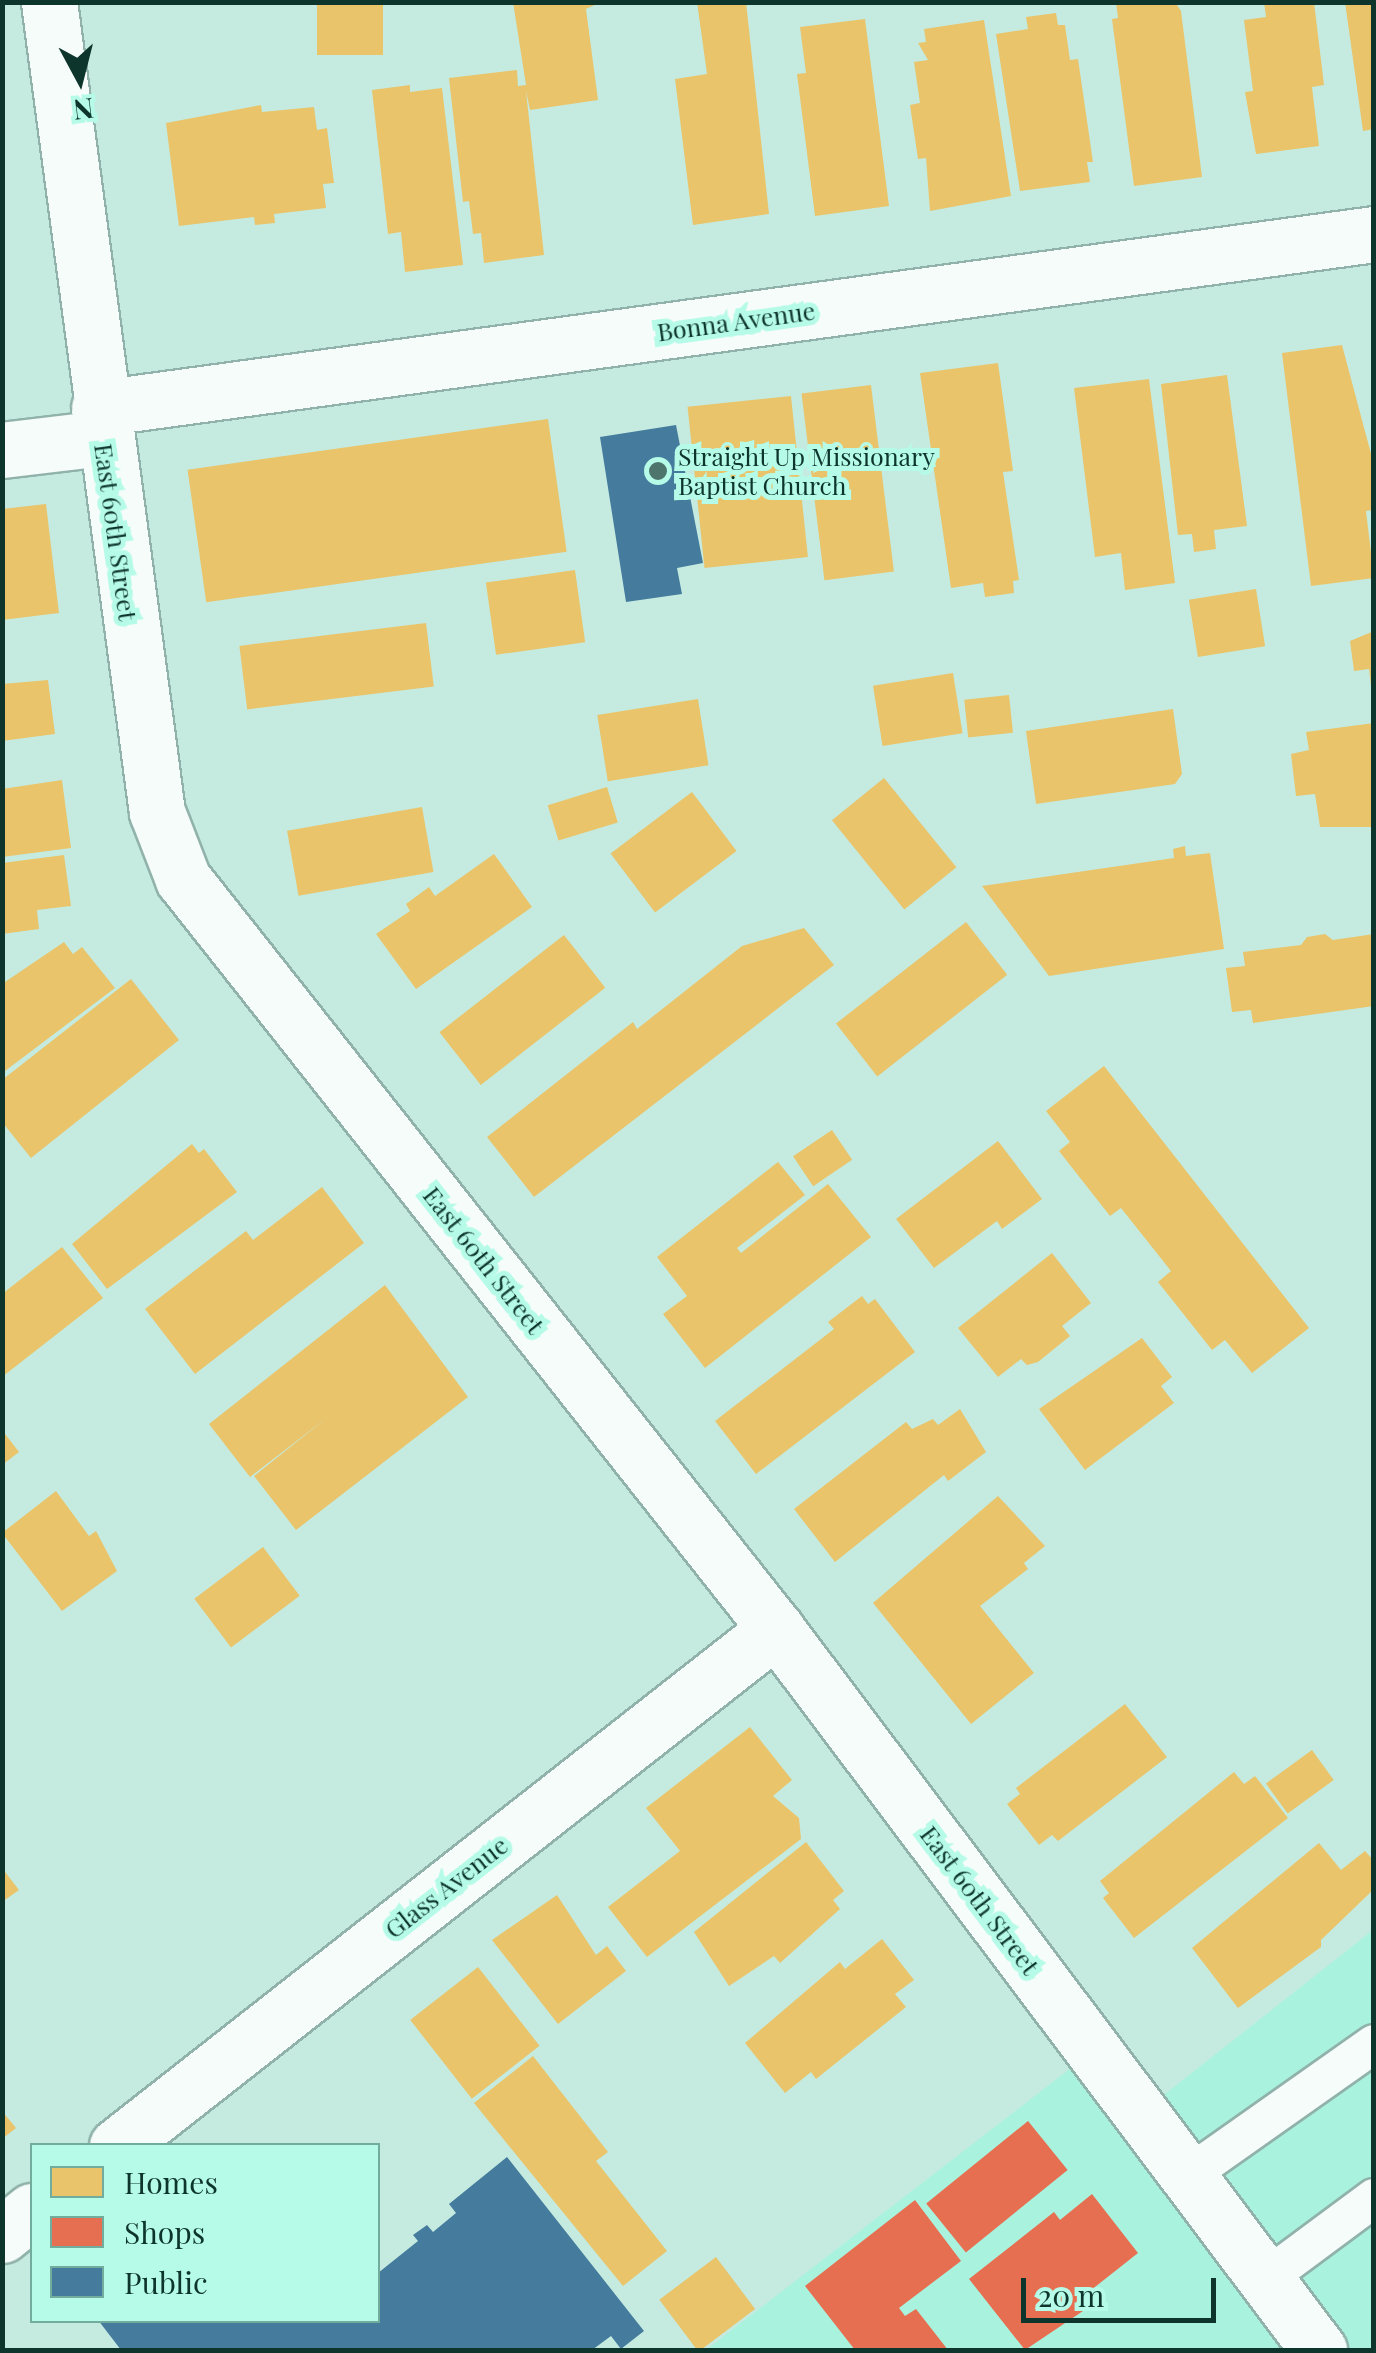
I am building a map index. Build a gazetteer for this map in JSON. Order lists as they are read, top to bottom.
{
  "streets": {
    "street": ["Bonna Avenue", "East 60th Street", "Glass Avenue"]
  },
  "crossings": [
    ["Bonna Avenue", "East 60th Street"],
    ["East 60th Street", "Glass Avenue"]
  ],
  "places": ["Straight Up Missionary Baptist Church"],
  "legend": ["Homes", "Shops", "Public"],
  "scale_bar": "20 m",
  "north": "bottom"
}
